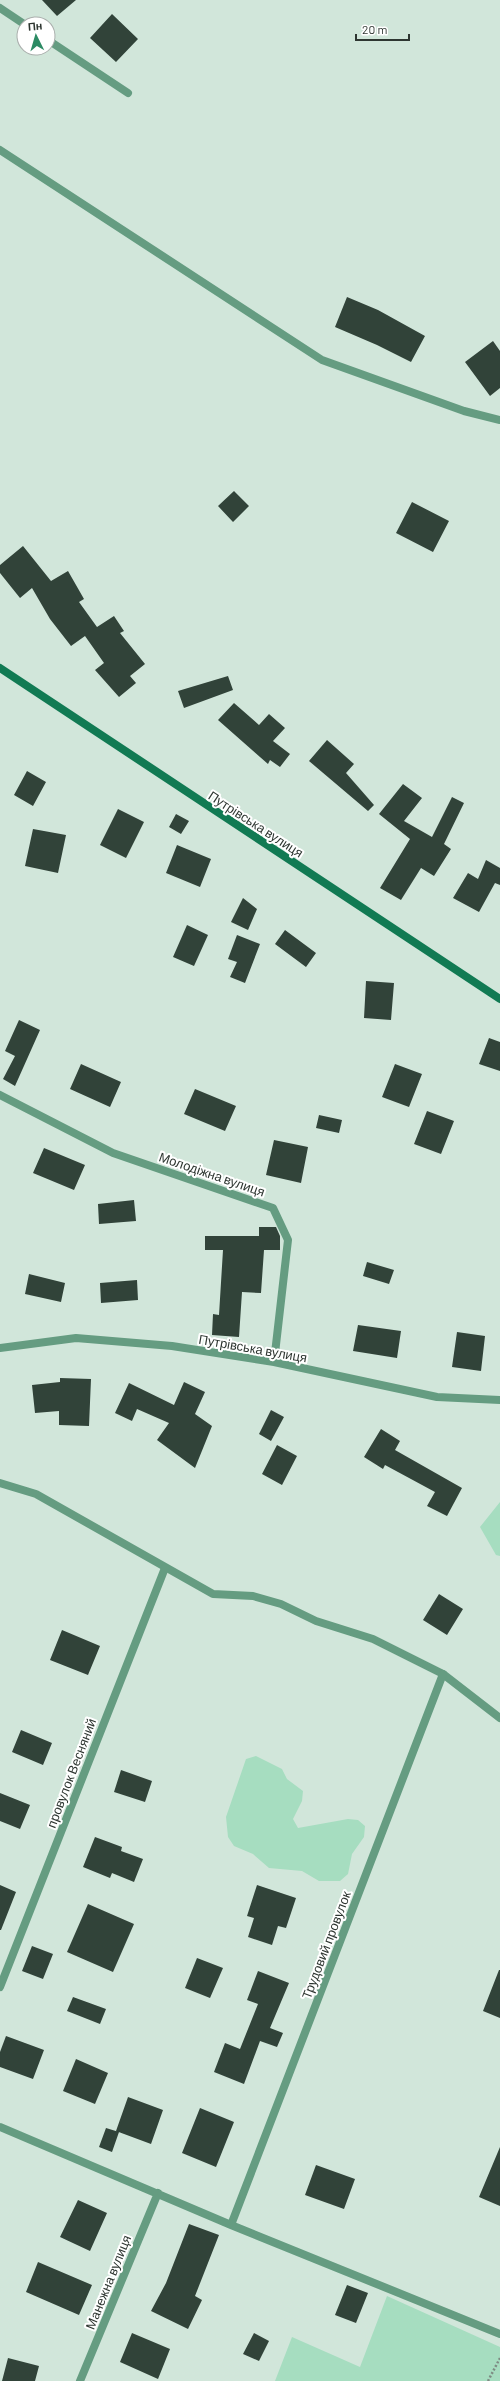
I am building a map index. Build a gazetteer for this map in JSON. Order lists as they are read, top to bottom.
{
  "streets": {
    "main road": ["Путрівська вулиця"],
    "street": [
      "Молодіжна вулиця",
      "провулок Весняний",
      "Трудовий провулок",
      "Манежна вулиця"
    ]
  },
  "crossings": [
    ["Путрівська вулиця", "Молодіжна вулиця"]
  ],
  "scale_bar": "20 m",
  "north": "top"
}
